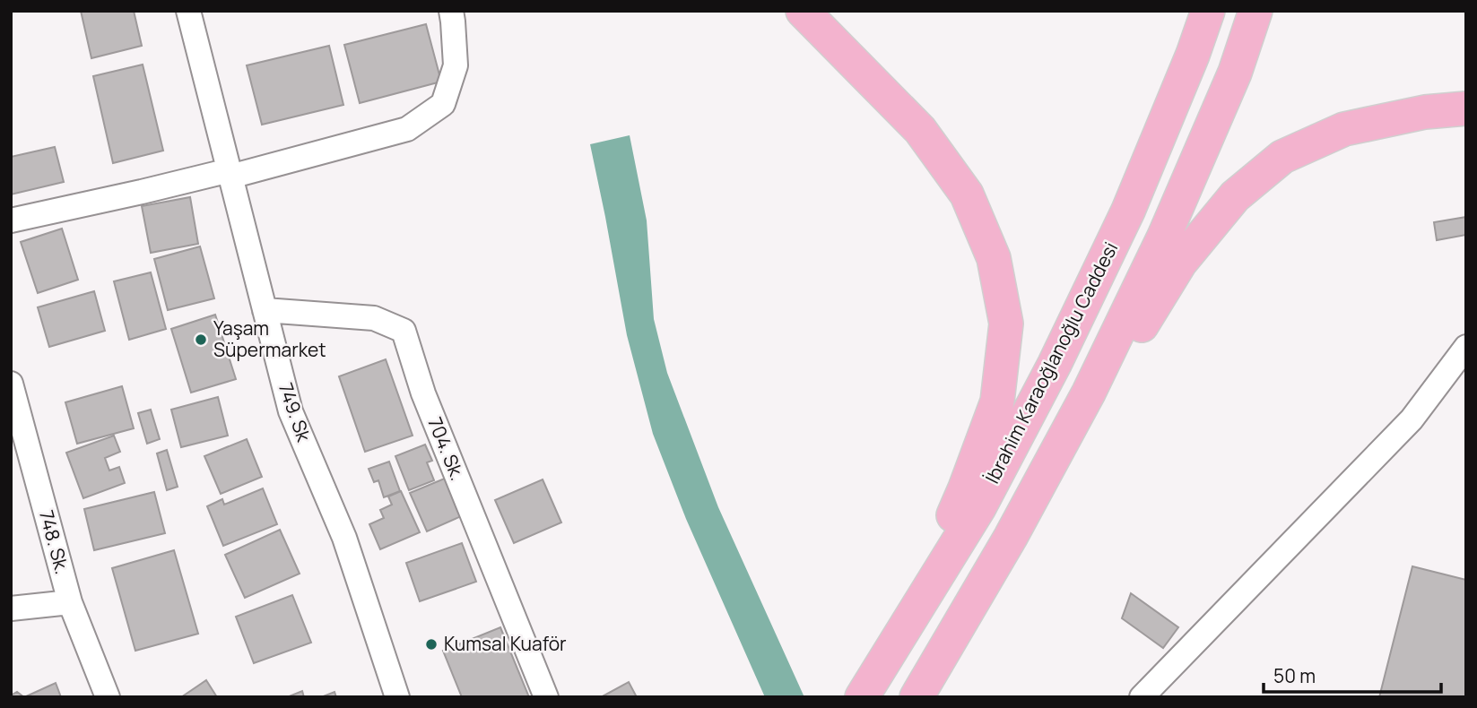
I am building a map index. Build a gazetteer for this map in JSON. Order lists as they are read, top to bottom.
{
  "streets": {
    "highway": ["İbrahim Karaoğlanoğlu Caddesi"],
    "street": ["749. Sk", "704. Sk.", "748. Sk."]
  },
  "crossings": [
    ["749. Sk", "704. Sk."]
  ],
  "places": ["Yaşam Süpermarket", "Kumsal Kuaför"],
  "scale_bar": "50 m"
}
